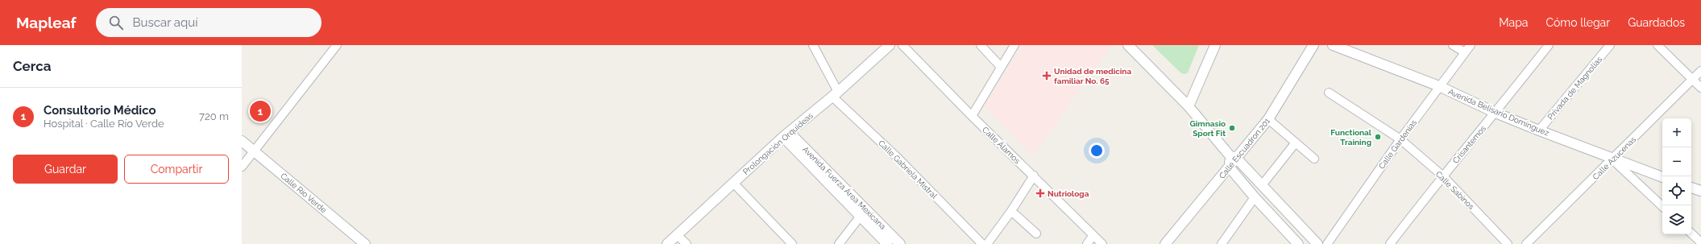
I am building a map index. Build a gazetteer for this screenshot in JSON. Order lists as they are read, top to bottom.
{
  "streets": {
    "street": [
      "Privada de Magnolias",
      "Avenida Belisario Domínguez",
      "Prolongación Orquídeas",
      "Calle Gardenias",
      "Crisantemos",
      "Calle Álamos",
      "Calle Escuadron 201",
      "Calle Azucenas",
      "Calle Gabriela Mistral",
      "Avenida Fuerza Área Mexicana",
      "Calle Sabinos",
      "Calle Río Verde"
    ]
  },
  "crossings": [
    ["Privada de Magnolias", "Avenida Belisario Domínguez"],
    ["Avenida Belisario Domínguez", "Calle Gardenias"],
    ["Avenida Belisario Domínguez", "Crisantemos"],
    ["Avenida Belisario Domínguez", "Calle Azucenas"],
    ["Prolongación Orquídeas", "Calle Gabriela Mistral"],
    ["Prolongación Orquídeas", "Avenida Fuerza Área Mexicana"],
    ["Calle Gardenias", "Calle Sabinos"],
    ["Crisantemos", "Calle Sabinos"]
  ],
  "places": {
    "health": ["Unidad de medicina familiar No. 65", "Nutriologa"],
    "other": ["Gimnasio Sport Fit", "Functional Training"]
  },
  "page": {
    "header": "Mapleaf",
    "search": "Buscar aquí",
    "nav": ["Mapa", "Cómo llegar", "Guardados"],
    "heading": "Cerca",
    "list": [
      {
        "mark": "1",
        "name": "Consultorio Médico",
        "note": "Hospital · Calle Río Verde",
        "value": "720 m"
      }
    ],
    "pins": "1",
    "map_buttons": ["+", "−"],
    "buttons": ["Guardar", "Compartir"]
  }
}
